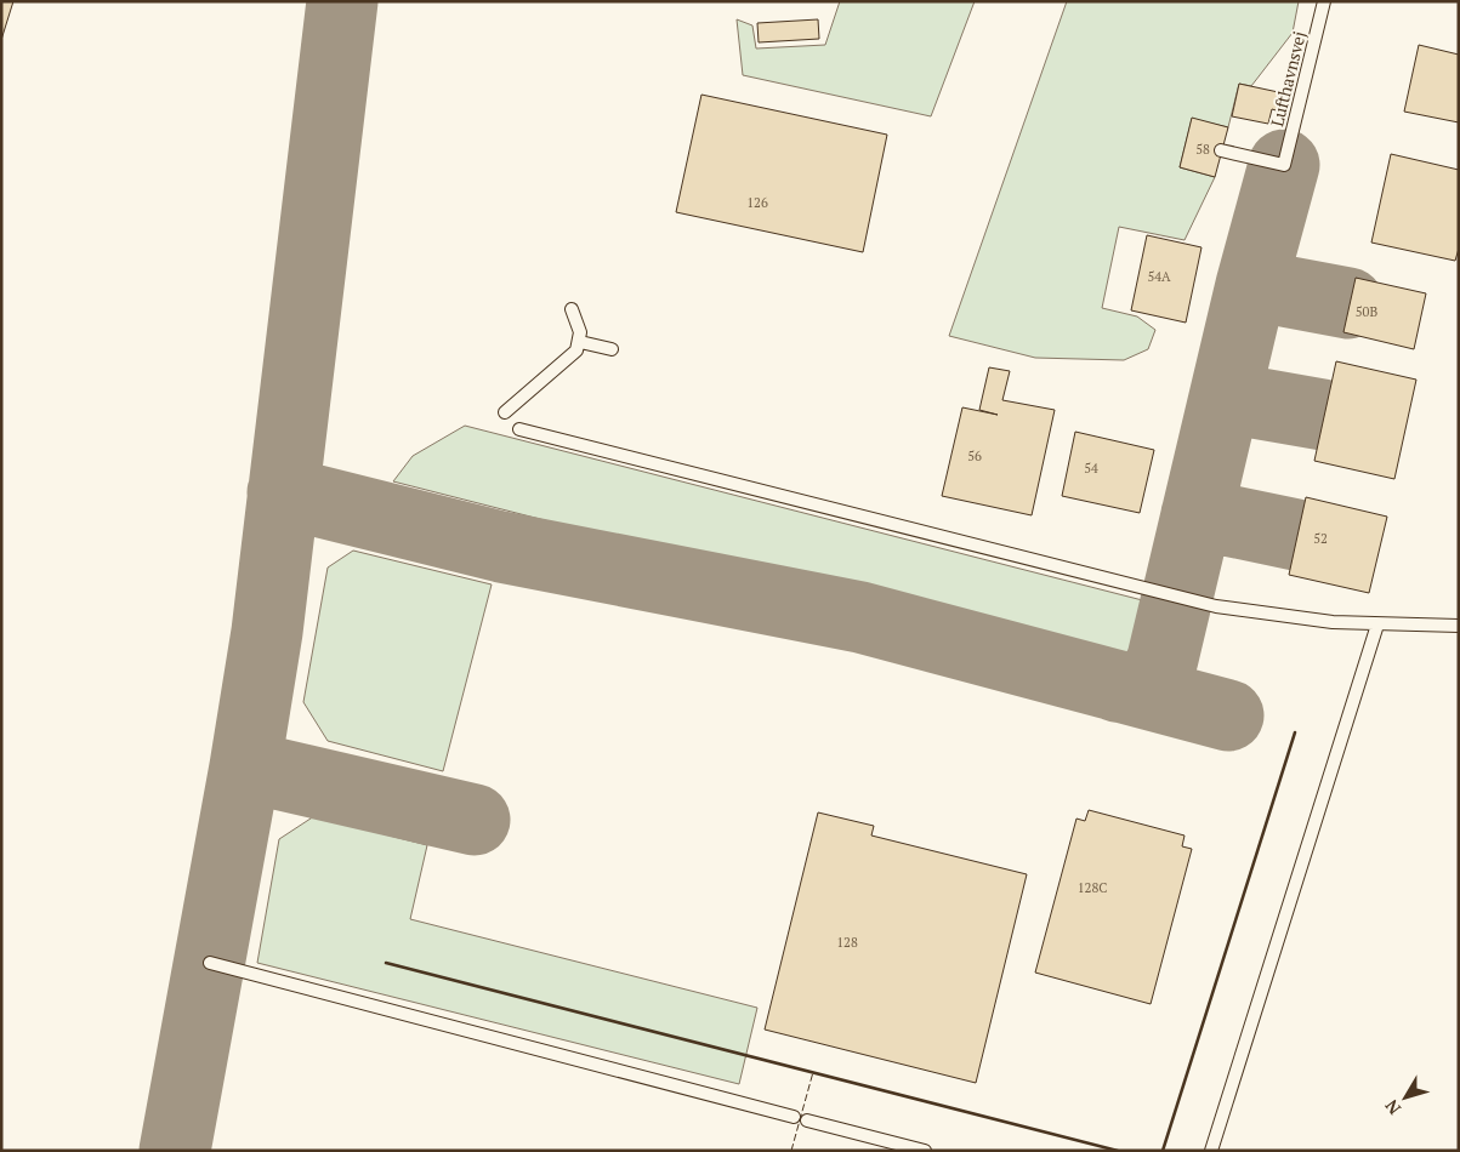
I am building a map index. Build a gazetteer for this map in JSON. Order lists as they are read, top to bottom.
{
  "streets": {
    "lane": ["Lufthavnsvej"]
  },
  "house_numbers": [
    "58",
    "126",
    "54A",
    "50B",
    "56",
    "54",
    "52",
    "128C",
    "128"
  ],
  "north": "bottom left"
}
